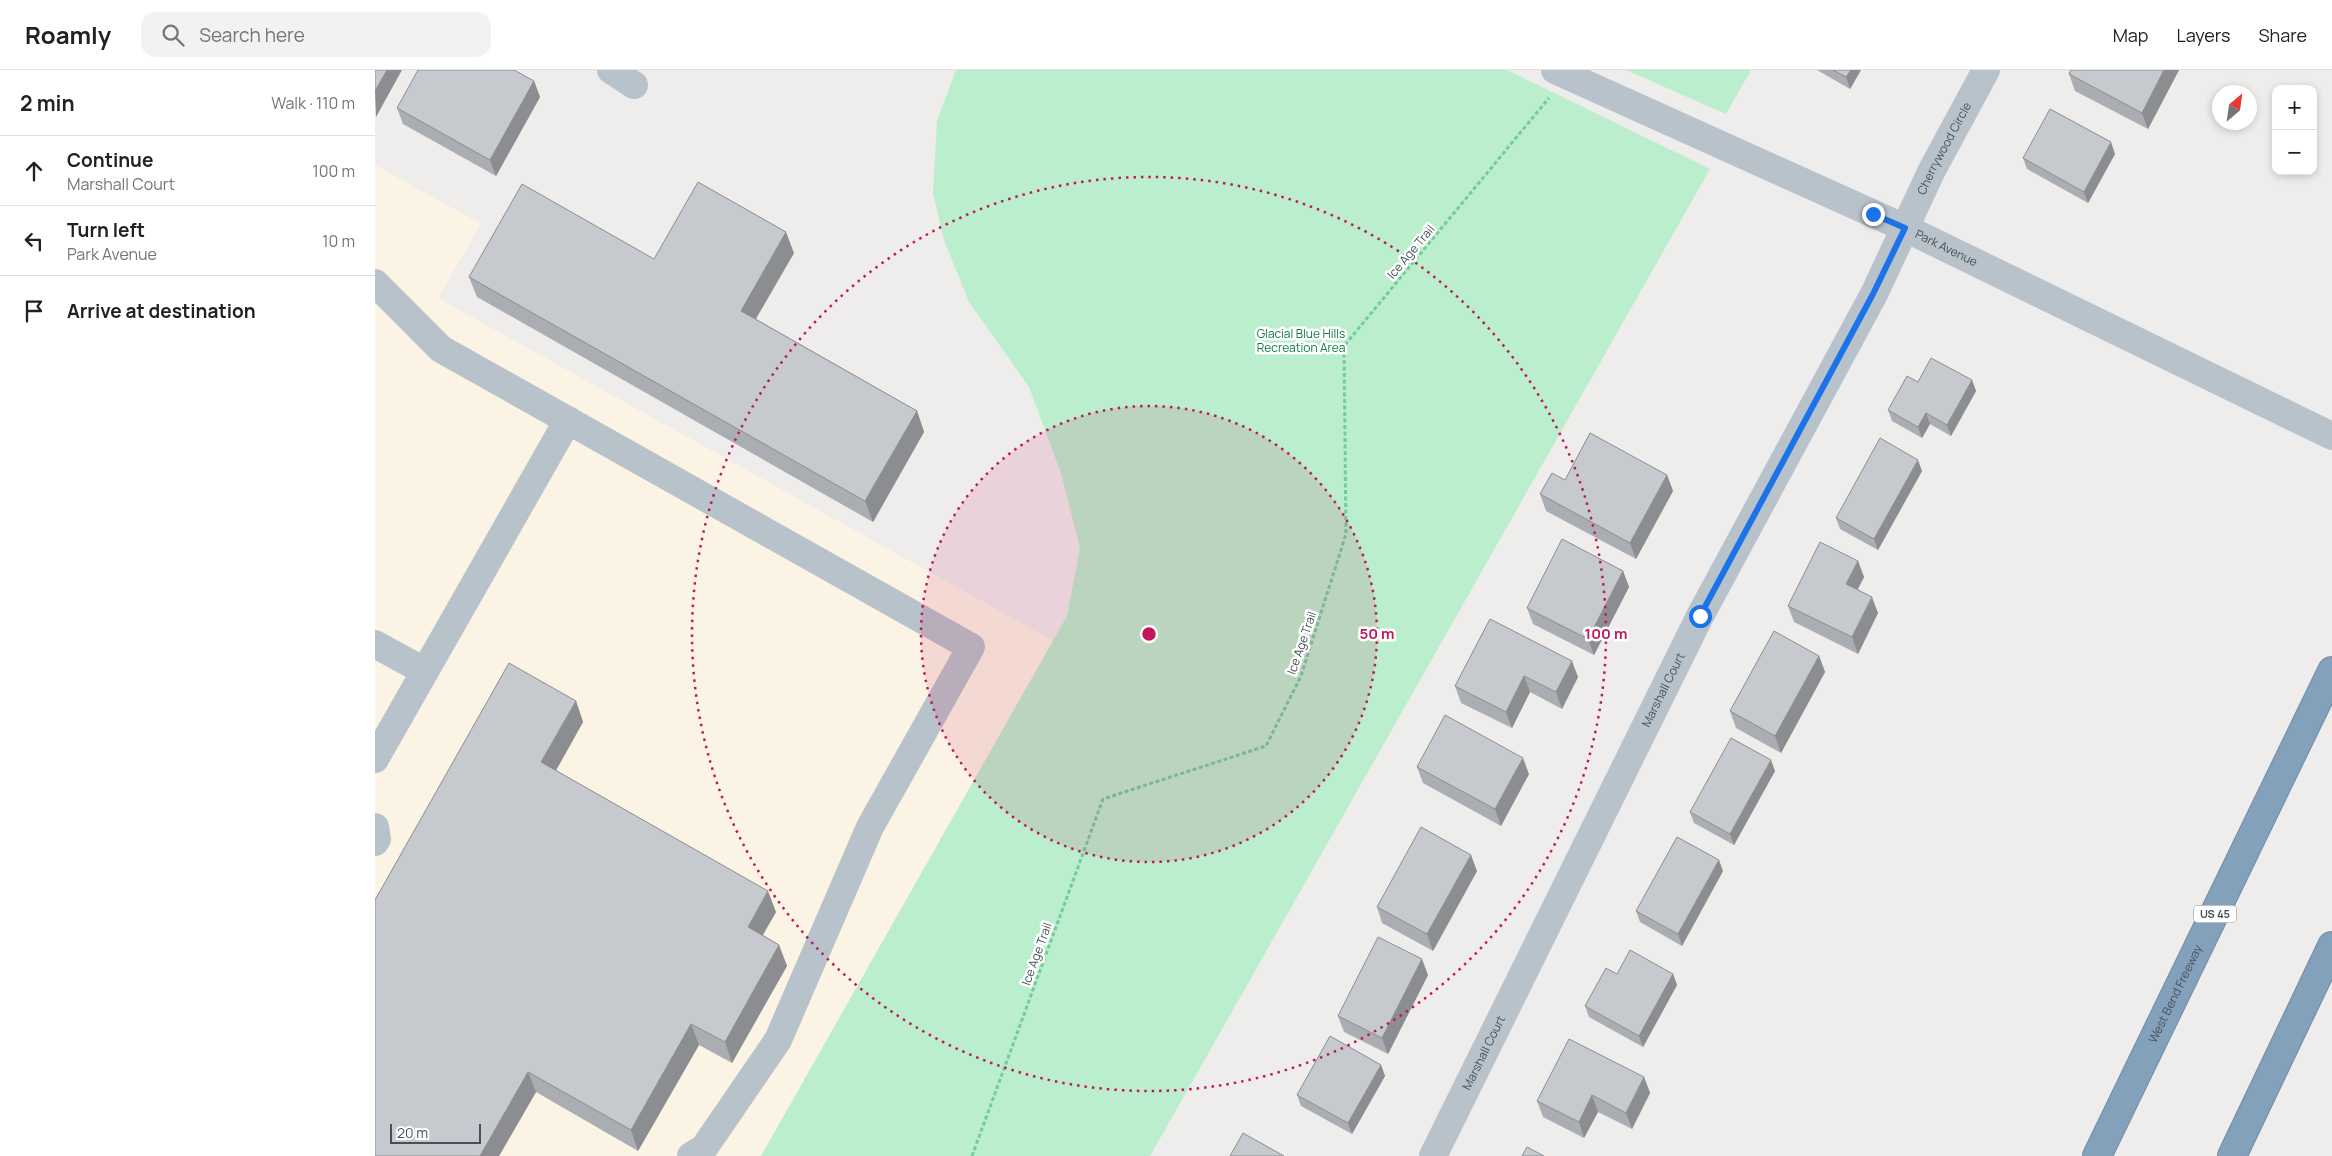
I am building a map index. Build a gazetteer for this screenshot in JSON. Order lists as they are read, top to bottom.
{
  "streets": {
    "highway": ["US 45", "West Bend Freeway"],
    "street": ["Cherrywood Circle", "Park Avenue", "Marshall Court"],
    "path": ["Ice Age Trail"]
  },
  "crossings": [
    ["Cherrywood Circle", "Park Avenue"],
    ["Cherrywood Circle", "Marshall Court"],
    ["Park Avenue", "Ice Age Trail"],
    ["Park Avenue", "Marshall Court"]
  ],
  "parks": ["Glacial Blue Hills Recreation Area"],
  "scale_bar": "20 m",
  "north": "top right",
  "page": {
    "header": "Roamly",
    "search": "Search here",
    "nav": ["Map", "Layers", "Share"],
    "heading": ["2 min", "Walk · 110 m"],
    "map_buttons": ["+", "−"],
    "list": [
      ["Continue", "Marshall Court", "100 m"],
      ["Turn left", "Park Avenue", "10 m"],
      "Arrive at destination"
    ],
    "scale": "20 m"
  },
  "rings": ["50 m", "100 m"]
}
